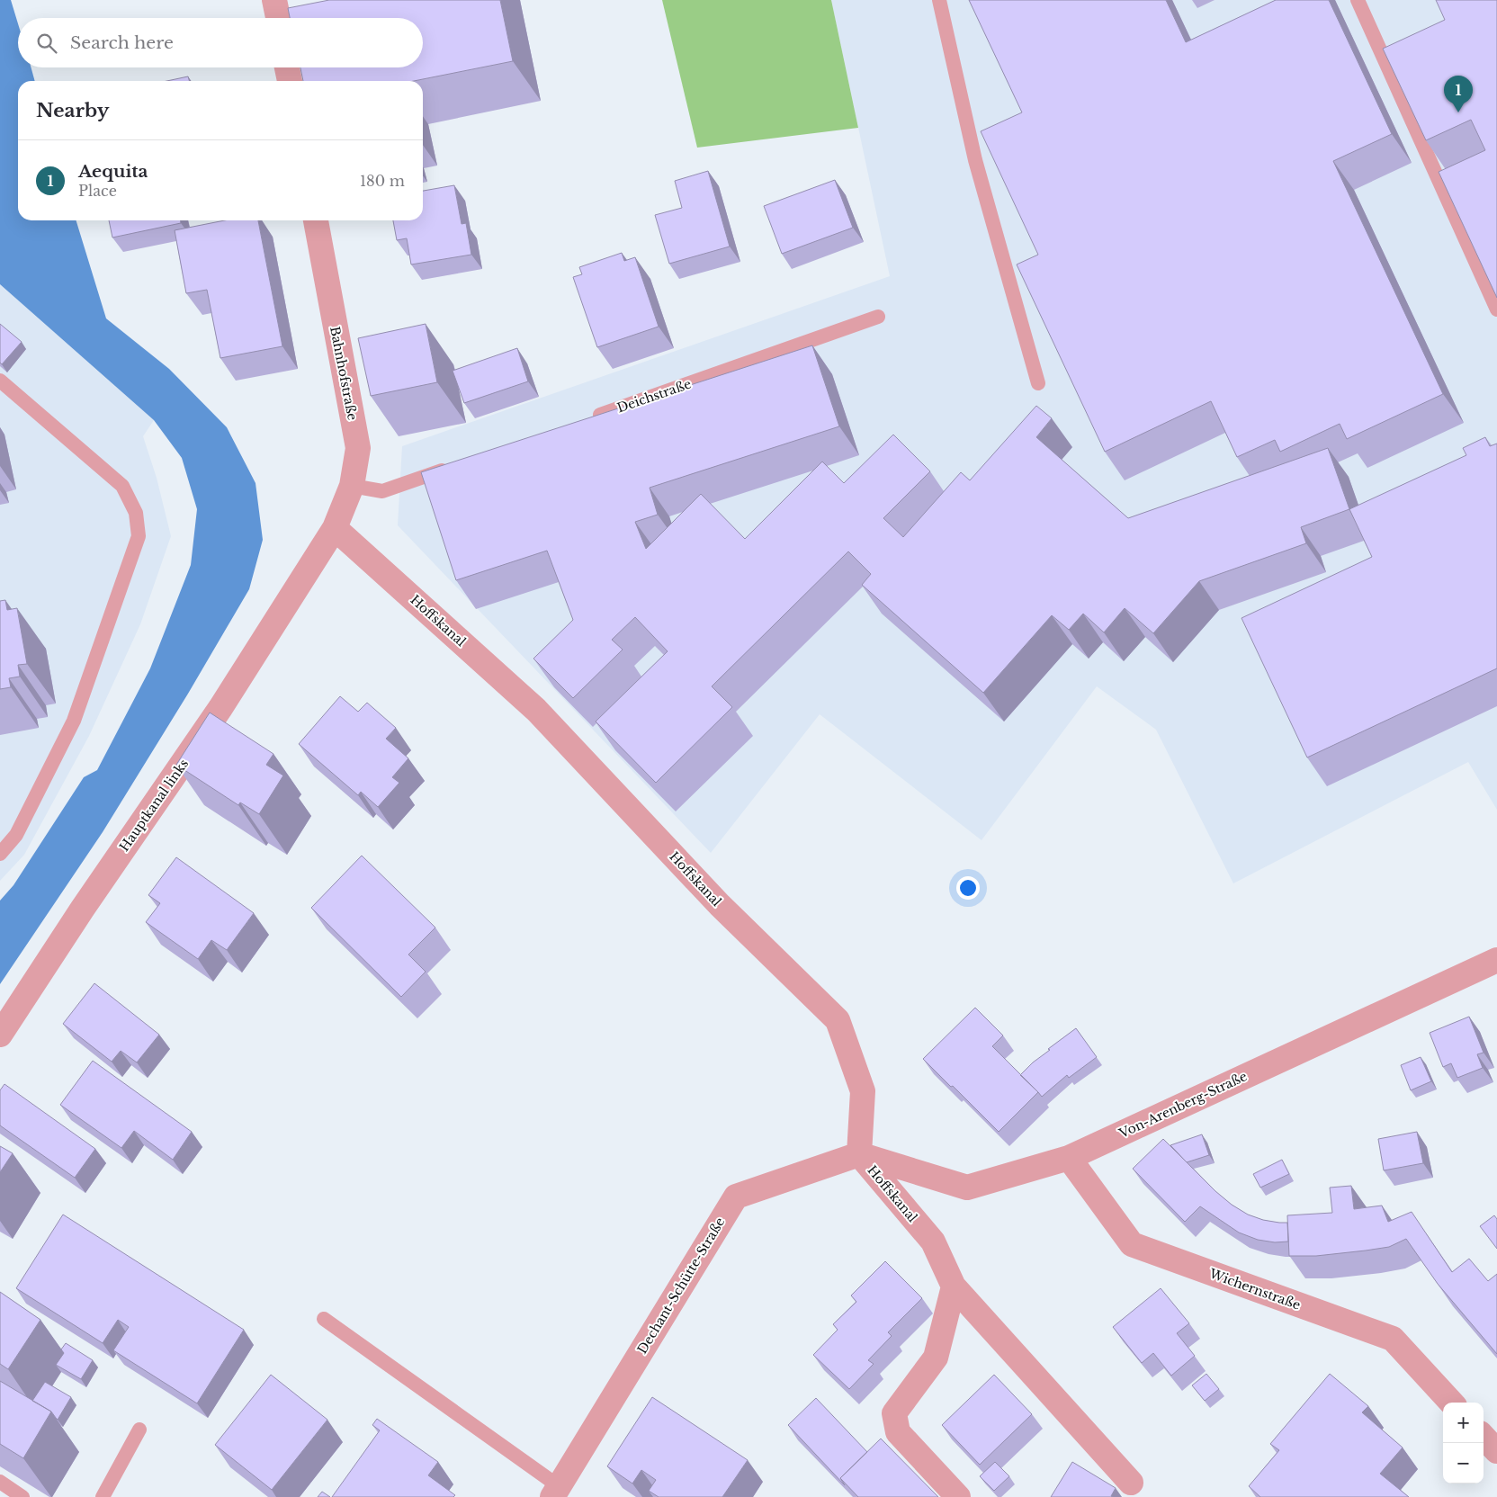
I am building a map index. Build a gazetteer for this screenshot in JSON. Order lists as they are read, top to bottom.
{
  "streets": {
    "street": [
      "Bahnhofstraße",
      "Hoffskanal",
      "Hauptkanal links",
      "Von-Arenberg-Straße",
      "Dechant-Schütte-Straße",
      "Wichernstraße"
    ],
    "lane": ["Deichstraße"]
  },
  "crossings": [
    ["Bahnhofstraße", "Hoffskanal"],
    ["Bahnhofstraße", "Hauptkanal links"],
    ["Hoffskanal", "Hauptkanal links"],
    ["Hoffskanal", "Von-Arenberg-Straße"],
    ["Hoffskanal", "Dechant-Schütte-Straße"],
    ["Von-Arenberg-Straße", "Dechant-Schütte-Straße"],
    ["Von-Arenberg-Straße", "Wichernstraße"]
  ],
  "page": {
    "search": "Search here",
    "pins": "1",
    "heading": "Nearby",
    "list": [
      {
        "mark": "1",
        "name": "Aequita",
        "note": "Place",
        "value": "180 m"
      }
    ],
    "map_buttons": ["+", "−"]
  }
}
